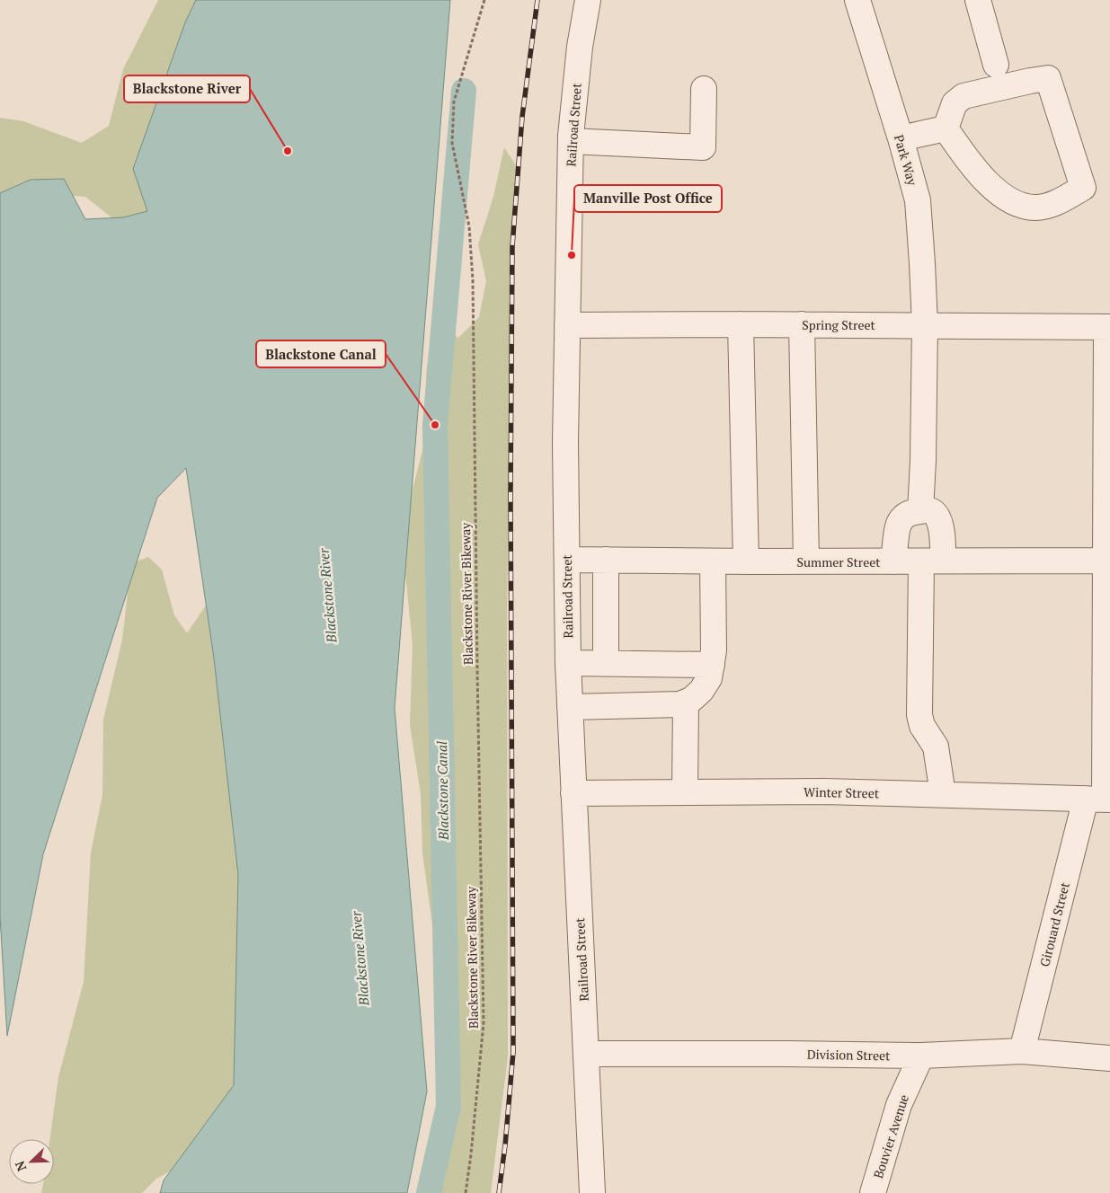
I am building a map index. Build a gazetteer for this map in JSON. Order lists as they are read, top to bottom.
{
  "streets": {
    "street": [
      "Railroad Street",
      "Park Way",
      "Spring Street",
      "Summer Street",
      "Winter Street",
      "Girouard Street",
      "Division Street",
      "Bouvier Avenue"
    ],
    "path": ["Blackstone River Bikeway"]
  },
  "crossings": [
    ["Railroad Street", "Spring Street"],
    ["Railroad Street", "Summer Street"],
    ["Railroad Street", "Winter Street"],
    ["Railroad Street", "Division Street"],
    ["Park Way", "Spring Street"],
    ["Park Way", "Summer Street"],
    ["Spring Street", "Girouard Street"],
    ["Summer Street", "Girouard Street"],
    ["Winter Street", "Girouard Street"],
    ["Girouard Street", "Division Street"],
    ["Division Street", "Bouvier Avenue"]
  ],
  "water": ["Blackstone River", "Blackstone Canal"],
  "places": ["Blackstone River", "Manville Post Office", "Blackstone Canal"],
  "north": "bottom left"
}
